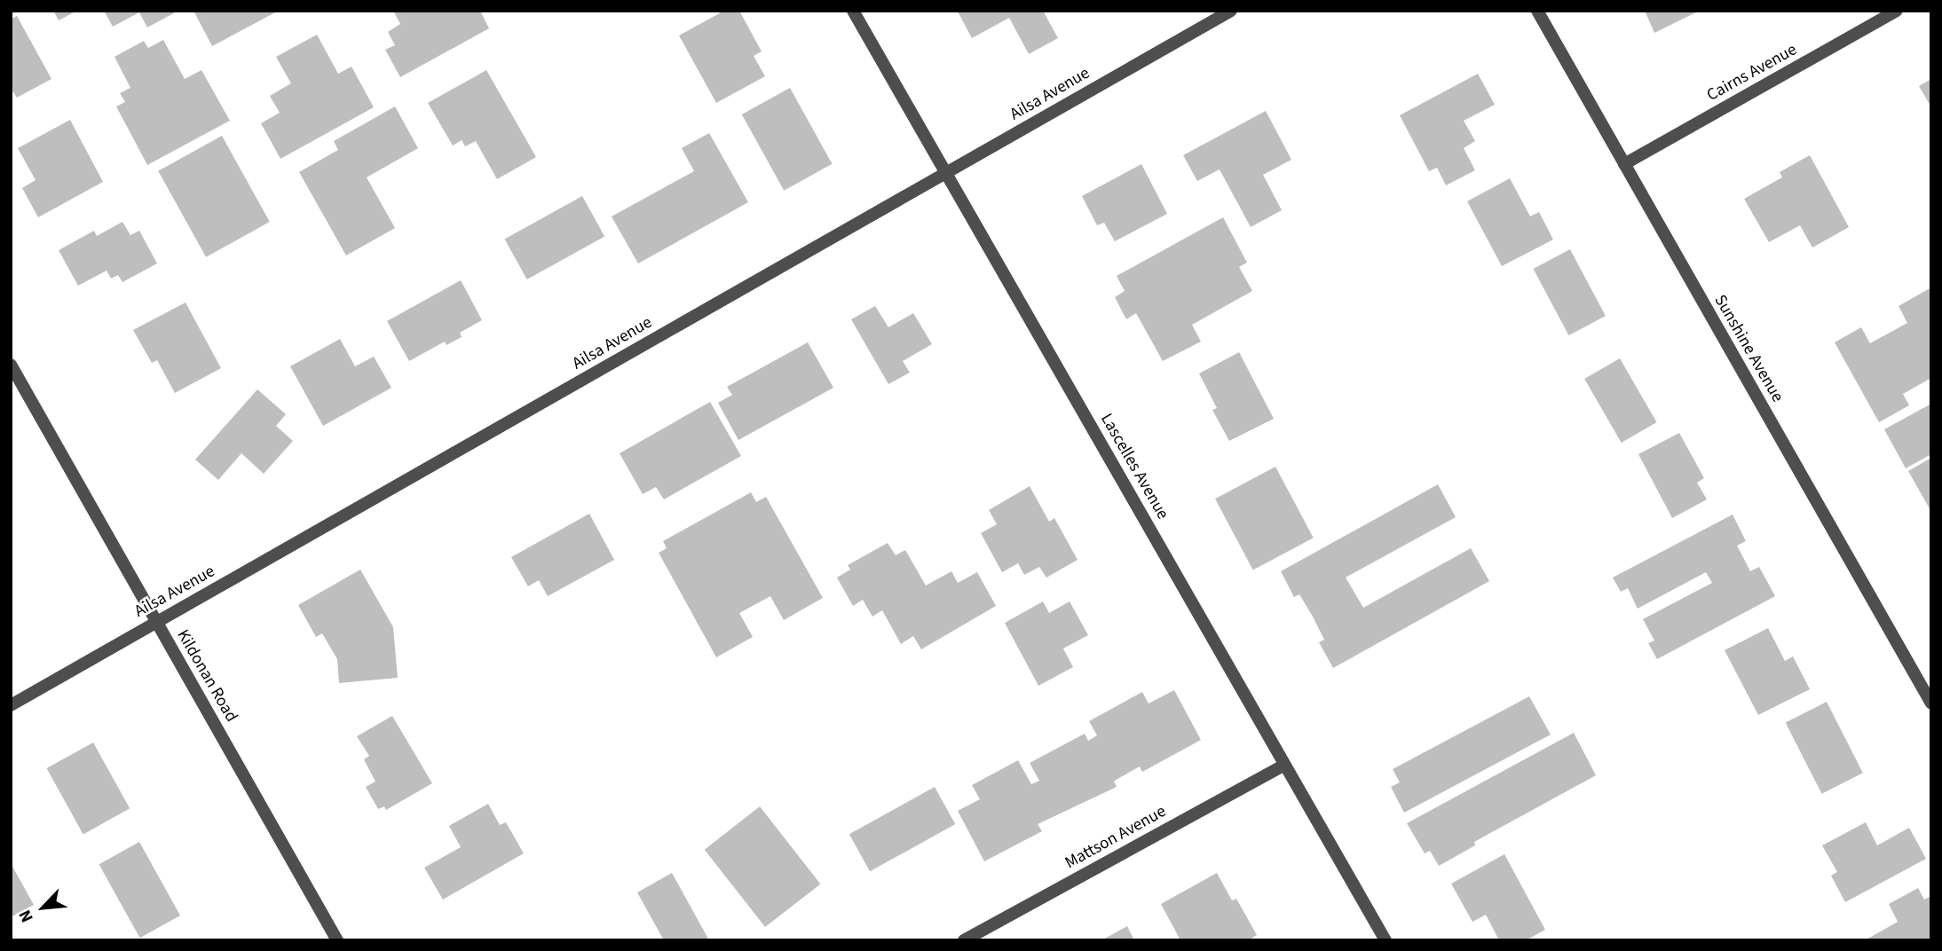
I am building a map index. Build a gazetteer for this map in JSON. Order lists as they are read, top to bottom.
{
  "streets": {
    "street": [
      "Cairns Avenue",
      "Ailsa Avenue",
      "Sunshine Avenue",
      "Lascelles Avenue",
      "Kildonan Road",
      "Mattson Avenue"
    ]
  },
  "crossings": [
    ["Cairns Avenue", "Sunshine Avenue"],
    ["Ailsa Avenue", "Lascelles Avenue"],
    ["Ailsa Avenue", "Kildonan Road"],
    ["Lascelles Avenue", "Mattson Avenue"]
  ],
  "north": "bottom left"
}
